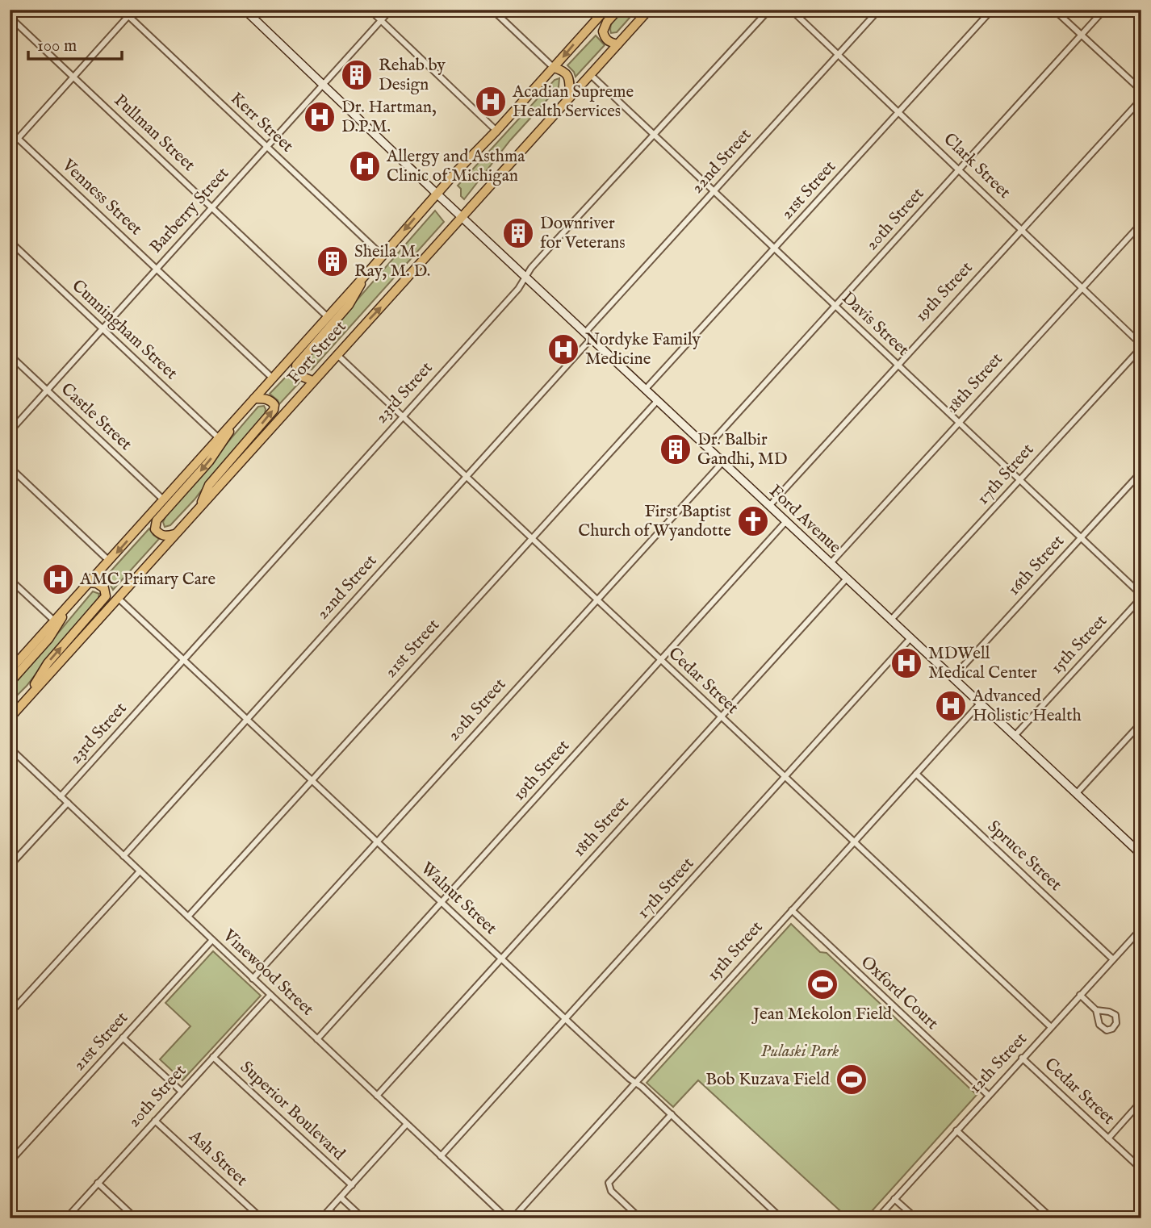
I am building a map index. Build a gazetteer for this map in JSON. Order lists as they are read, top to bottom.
{
  "streets": {
    "main road": ["Fort Street", "Ford Avenue"],
    "street": [
      "Kerr Street",
      "Pullman Street",
      "22nd Street",
      "Clark Street",
      "21st Street",
      "Venness Street",
      "Barberry Street",
      "20th Street",
      "19th Street",
      "Davis Street",
      "Cunningham Street",
      "18th Street",
      "23rd Street",
      "Castle Street",
      "17th Street",
      "16th Street",
      "15th Street",
      "Cedar Street",
      "Spruce Street",
      "Walnut Street",
      "Vinewood Street",
      "Oxford Court",
      "12th Street",
      "Superior Boulevard",
      "Ash Street"
    ]
  },
  "crossings": [
    ["Kerr Street", "Barberry Street"],
    ["Kerr Street", "Fort Street"],
    ["Pullman Street", "Barberry Street"],
    ["Pullman Street", "Fort Street"],
    ["22nd Street", "Clark Street"],
    ["22nd Street", "Davis Street"],
    ["22nd Street", "Ford Avenue"],
    ["22nd Street", "Cedar Street"],
    ["22nd Street", "Walnut Street"],
    ["22nd Street", "Vinewood Street"],
    ["Clark Street", "21st Street"],
    ["Clark Street", "20th Street"],
    ["Clark Street", "19th Street"],
    ["Clark Street", "18th Street"],
    ["Clark Street", "17th Street"],
    ["21st Street", "Davis Street"],
    ["21st Street", "Ford Avenue"],
    ["21st Street", "Cedar Street"],
    ["21st Street", "Walnut Street"],
    ["21st Street", "Vinewood Street"],
    ["Venness Street", "Barberry Street"],
    ["Venness Street", "Fort Street"],
    ["Barberry Street", "Cunningham Street"],
    ["Barberry Street", "Castle Street"],
    ["Barberry Street", "Ford Avenue"],
    ["20th Street", "Davis Street"],
    ["20th Street", "Ford Avenue"],
    ["20th Street", "Cedar Street"],
    ["20th Street", "Walnut Street"],
    ["20th Street", "Vinewood Street"],
    ["20th Street", "Superior Boulevard"],
    ["20th Street", "Ash Street"],
    ["19th Street", "Davis Street"],
    ["19th Street", "Ford Avenue"],
    ["19th Street", "Cedar Street"],
    ["19th Street", "Walnut Street"],
    ["19th Street", "Vinewood Street"],
    ["Davis Street", "Fort Street"],
    ["Davis Street", "18th Street"],
    ["Davis Street", "23rd Street"],
    ["Davis Street", "17th Street"],
    ["Davis Street", "16th Street"],
    ["Davis Street", "15th Street"],
    ["Cunningham Street", "Fort Street"],
    ["Fort Street", "Castle Street"],
    ["Fort Street", "Ford Avenue"],
    ["Fort Street", "Cedar Street"],
    ["Fort Street", "Walnut Street"],
    ["18th Street", "Ford Avenue"],
    ["18th Street", "Cedar Street"],
    ["18th Street", "Walnut Street"],
    ["18th Street", "Vinewood Street"],
    ["23rd Street", "Ford Avenue"],
    ["23rd Street", "Cedar Street"],
    ["23rd Street", "Walnut Street"],
    ["23rd Street", "Vinewood Street"],
    ["17th Street", "Ford Avenue"],
    ["17th Street", "Cedar Street"],
    ["17th Street", "Walnut Street"],
    ["17th Street", "Vinewood Street"],
    ["Ford Avenue", "16th Street"],
    ["Ford Avenue", "15th Street"],
    ["15th Street", "Cedar Street"],
    ["15th Street", "Spruce Street"],
    ["15th Street", "Walnut Street"],
    ["15th Street", "Oxford Court"],
    ["Cedar Street", "12th Street"],
    ["Spruce Street", "12th Street"],
    ["Oxford Court", "12th Street"]
  ],
  "parks": ["Pulaski Park"],
  "places": {
    "building": [
      "Rehab by Design",
      "Downriver for Veterans",
      "Sheila M. Ray, M. D.",
      "Dr. Balbir Gandhi, MD"
    ],
    "hospital": [
      "Acadian Supreme Health Services",
      "Dr. Hartman, D.P.M.",
      "Allergy and Asthma Clinic of Michigan",
      "Nordyke Family Medicine",
      "AMC Primary Care",
      "MDWell Medical Center",
      "Advanced Holistic Health"
    ],
    "church": ["First Baptist Church of Wyandotte"],
    "sports": ["Jean Mekolon Field", "Bob Kuzava Field"]
  },
  "scale_bar": "100 m"
}
